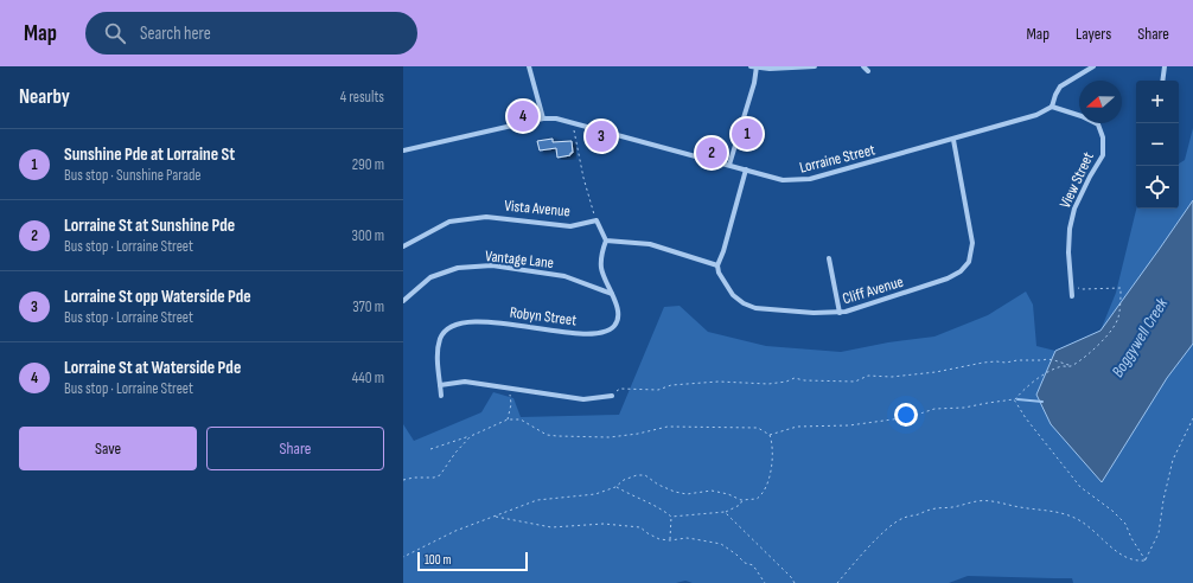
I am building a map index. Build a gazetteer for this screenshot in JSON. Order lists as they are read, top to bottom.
{
  "streets": {
    "street": [
      "Lorraine Street",
      "View Street",
      "Vista Avenue",
      "Vantage Lane",
      "Cliff Avenue",
      "Robyn Street"
    ]
  },
  "crossings": [
    ["Lorraine Street", "View Street"],
    ["Lorraine Street", "Cliff Avenue"],
    ["Vantage Lane", "Robyn Street"]
  ],
  "water": ["Boggywell Creek"],
  "scale_bar": "100 m",
  "north": "left",
  "page": {
    "header": "Map",
    "search": "Search here",
    "nav": ["Map", "Layers", "Share"],
    "heading": ["Nearby", "4 results"],
    "map_buttons": ["+", "−"],
    "pins": [
      "4",
      "1",
      "3",
      "2"
    ],
    "list": [
      {
        "mark": "1",
        "name": "Sunshine Pde at Lorraine St",
        "note": "Bus stop · Sunshine Parade",
        "value": "290 m"
      },
      {
        "mark": "2",
        "name": "Lorraine St at Sunshine Pde",
        "note": "Bus stop · Lorraine Street",
        "value": "300 m"
      },
      {
        "mark": "3",
        "name": "Lorraine St opp Waterside Pde",
        "note": "Bus stop · Lorraine Street",
        "value": "370 m"
      },
      {
        "mark": "4",
        "name": "Lorraine St at Waterside Pde",
        "note": "Bus stop · Lorraine Street",
        "value": "440 m"
      }
    ],
    "buttons": ["Save", "Share"],
    "scale": "100 m"
  }
}
